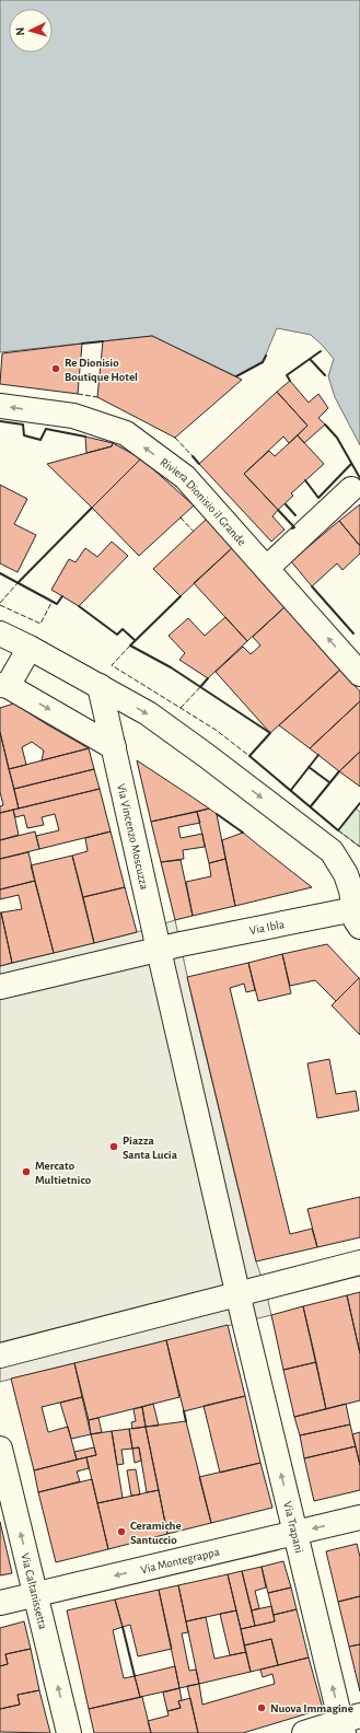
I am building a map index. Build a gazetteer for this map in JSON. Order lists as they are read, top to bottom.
{
  "streets": {
    "street": [
      "Riviera Dionisio il Grande",
      "Via Vincenzo Moscuzza",
      "Via Ibla",
      "Via Trapani",
      "Via Montegrappa",
      "Via Caltanissetta"
    ]
  },
  "crossings": [
    ["Via Vincenzo Moscuzza", "Via Ibla"],
    ["Via Vincenzo Moscuzza", "Via Trapani"],
    ["Via Trapani", "Via Montegrappa"],
    ["Via Montegrappa", "Via Caltanissetta"]
  ],
  "one_way": ["Via Trapani", "Via Montegrappa", "Via Caltanissetta"],
  "places": [
    "Re Dionisio Boutique Hotel",
    "Piazza Santa Lucia",
    "Mercato Multietnico",
    "Ceramiche Santuccio",
    "Nuova Immagine"
  ],
  "north": "left"
}
